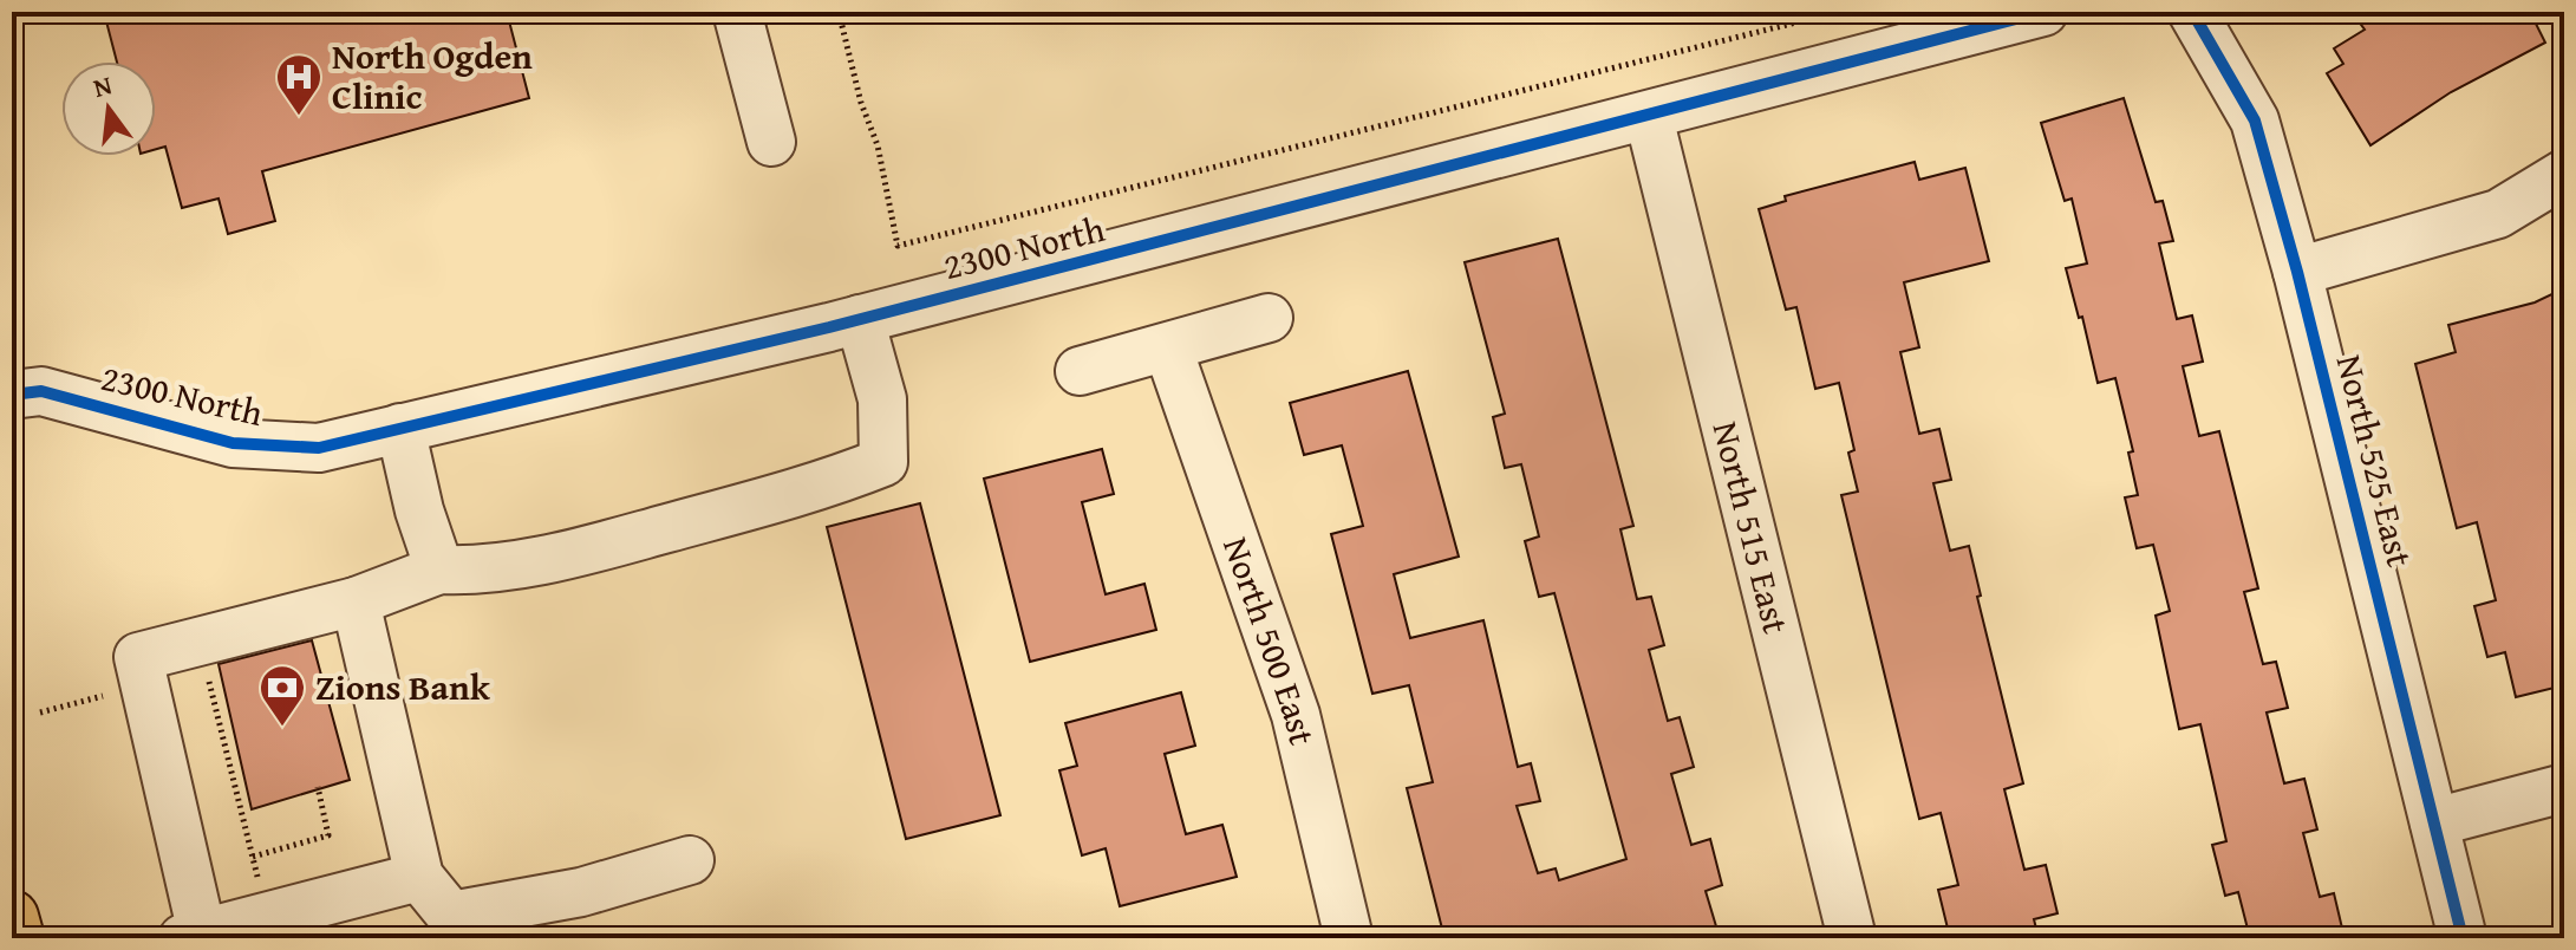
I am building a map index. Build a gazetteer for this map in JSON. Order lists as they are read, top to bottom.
{
  "streets": {
    "street": [
      "2300 North",
      "North 525 East",
      "North 515 East",
      "North 500 East"
    ]
  },
  "crossings": [
    ["2300 North", "North 515 East"]
  ],
  "places": {
    "hospital": ["North Ogden Clinic"],
    "bank": ["Zions Bank"]
  },
  "north": "top"
}
